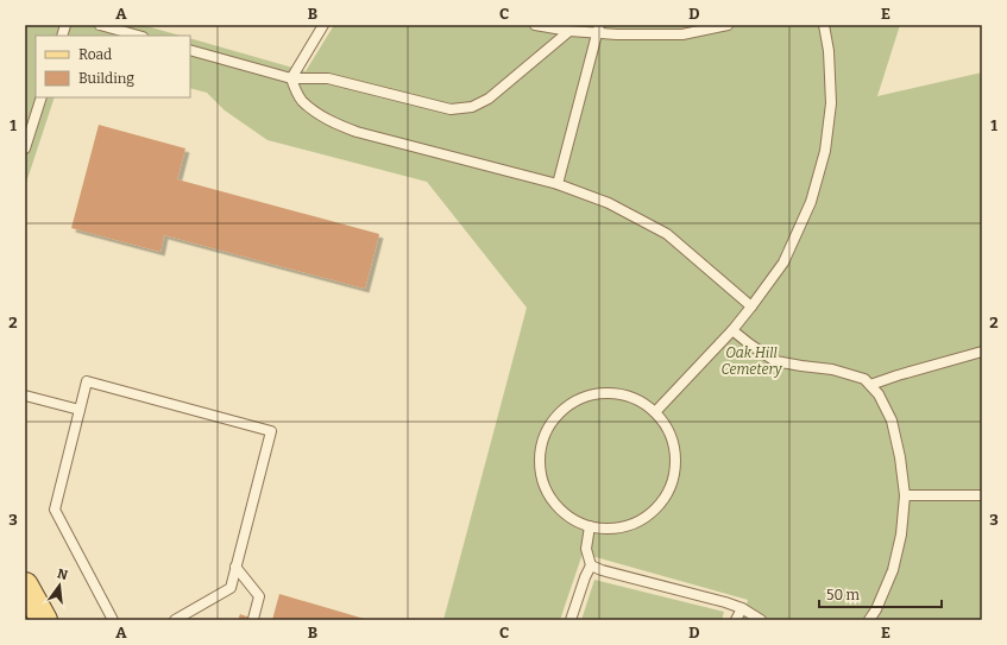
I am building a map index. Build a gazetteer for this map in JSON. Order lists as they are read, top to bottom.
{
  "parks": ["Oak Hill Cemetery"],
  "legend": ["Road", "Building"],
  "scale_bar": "50 m",
  "north": "top",
  "grid": {
    "columns": [
      "A",
      "B",
      "C",
      "D",
      "E"
    ],
    "rows": ["1", "2", "3"]
  }
}
